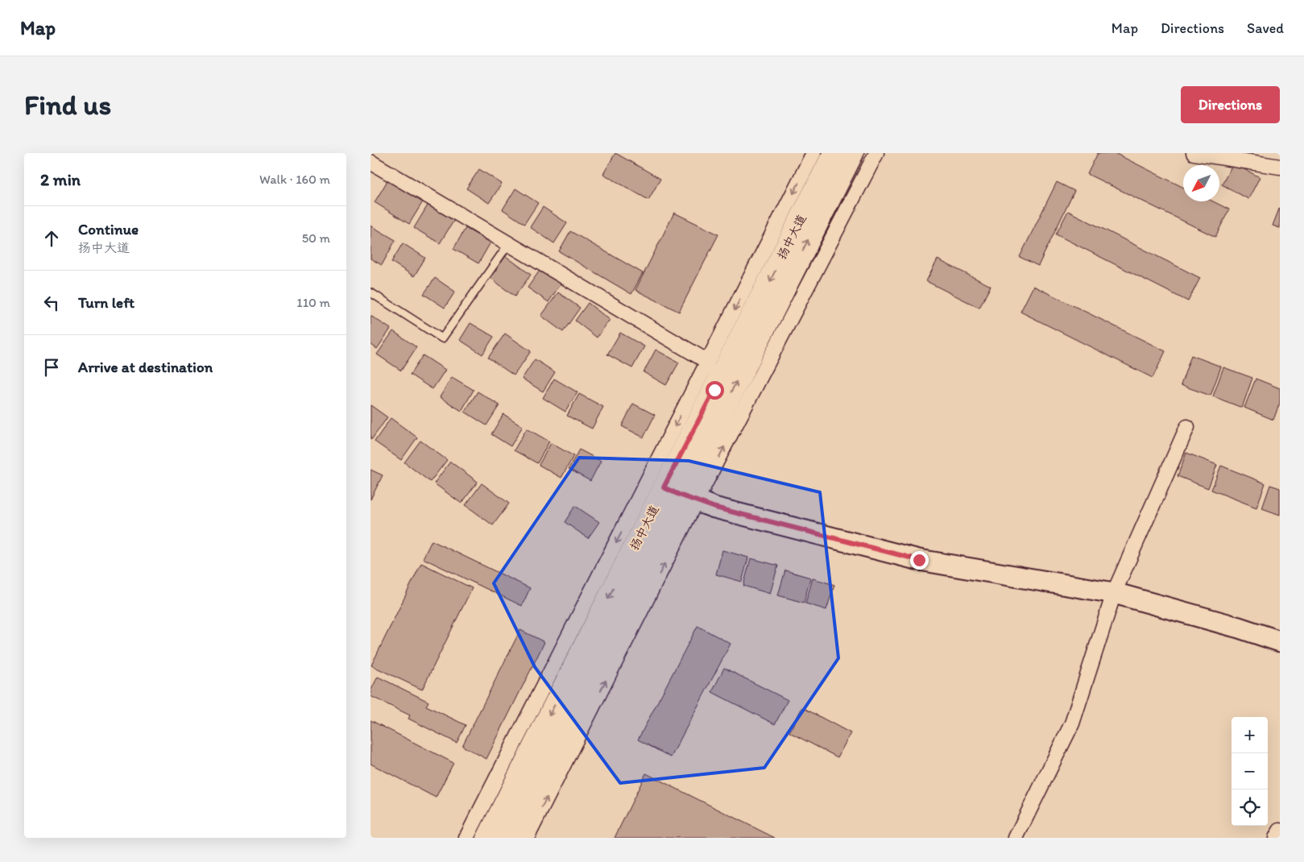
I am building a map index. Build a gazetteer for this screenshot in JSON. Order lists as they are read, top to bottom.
{
  "streets": {
    "main road": ["扬中大道"]
  },
  "north": "bottom left",
  "page": {
    "header": "Map",
    "nav": ["Map", "Directions", "Saved"],
    "buttons": "Directions",
    "title": "Find us",
    "heading": ["2 min", "Walk · 160 m"],
    "list": [
      ["Continue", "扬中大道", "50 m"],
      ["Turn left", "110 m"],
      "Arrive at destination"
    ],
    "map_buttons": ["+", "−"]
  }
}
